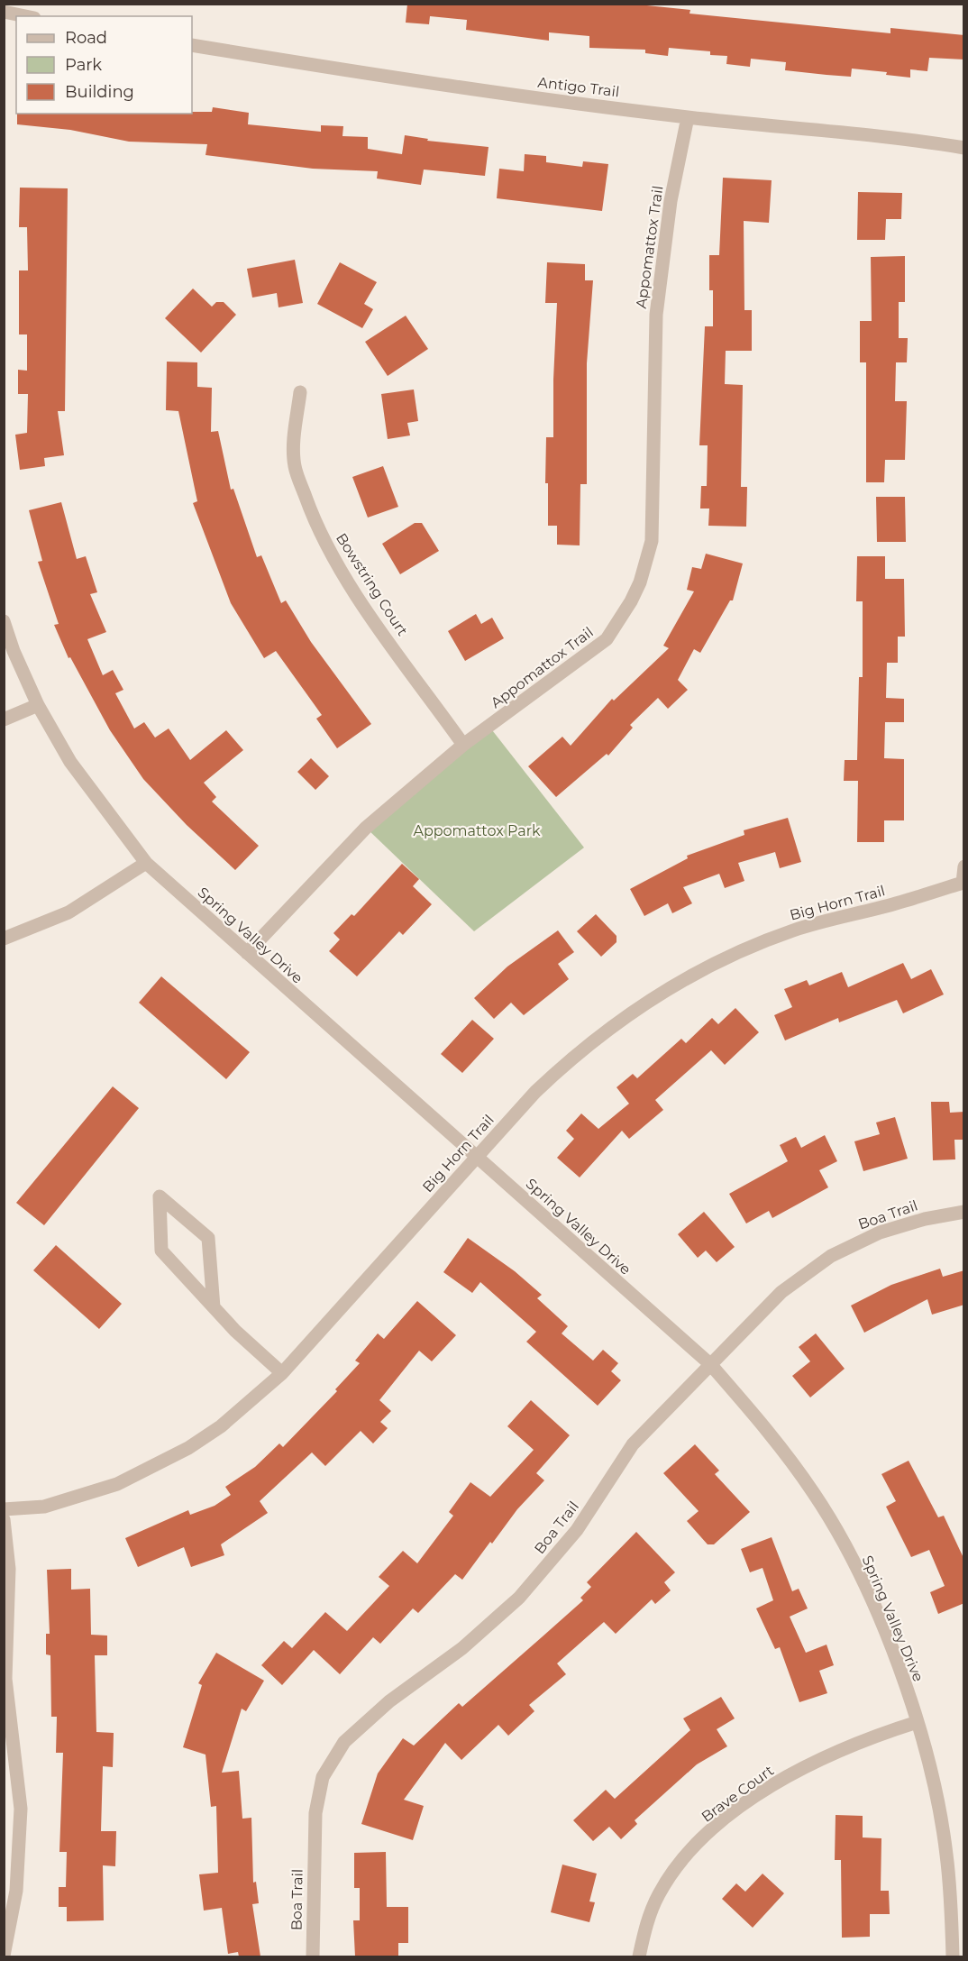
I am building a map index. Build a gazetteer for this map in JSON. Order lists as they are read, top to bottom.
{
  "streets": {
    "street": [
      "Antigo Trail",
      "Appomattox Trail",
      "Bowstring Court",
      "Big Horn Trail",
      "Spring Valley Drive",
      "Boa Trail",
      "Brave Court"
    ]
  },
  "crossings": [
    ["Antigo Trail", "Appomattox Trail"],
    ["Appomattox Trail", "Bowstring Court"],
    ["Appomattox Trail", "Spring Valley Drive"],
    ["Big Horn Trail", "Spring Valley Drive"],
    ["Spring Valley Drive", "Boa Trail"],
    ["Spring Valley Drive", "Brave Court"]
  ],
  "parks": ["Appomattox Park"],
  "legend": ["Road", "Park", "Building"]
}
